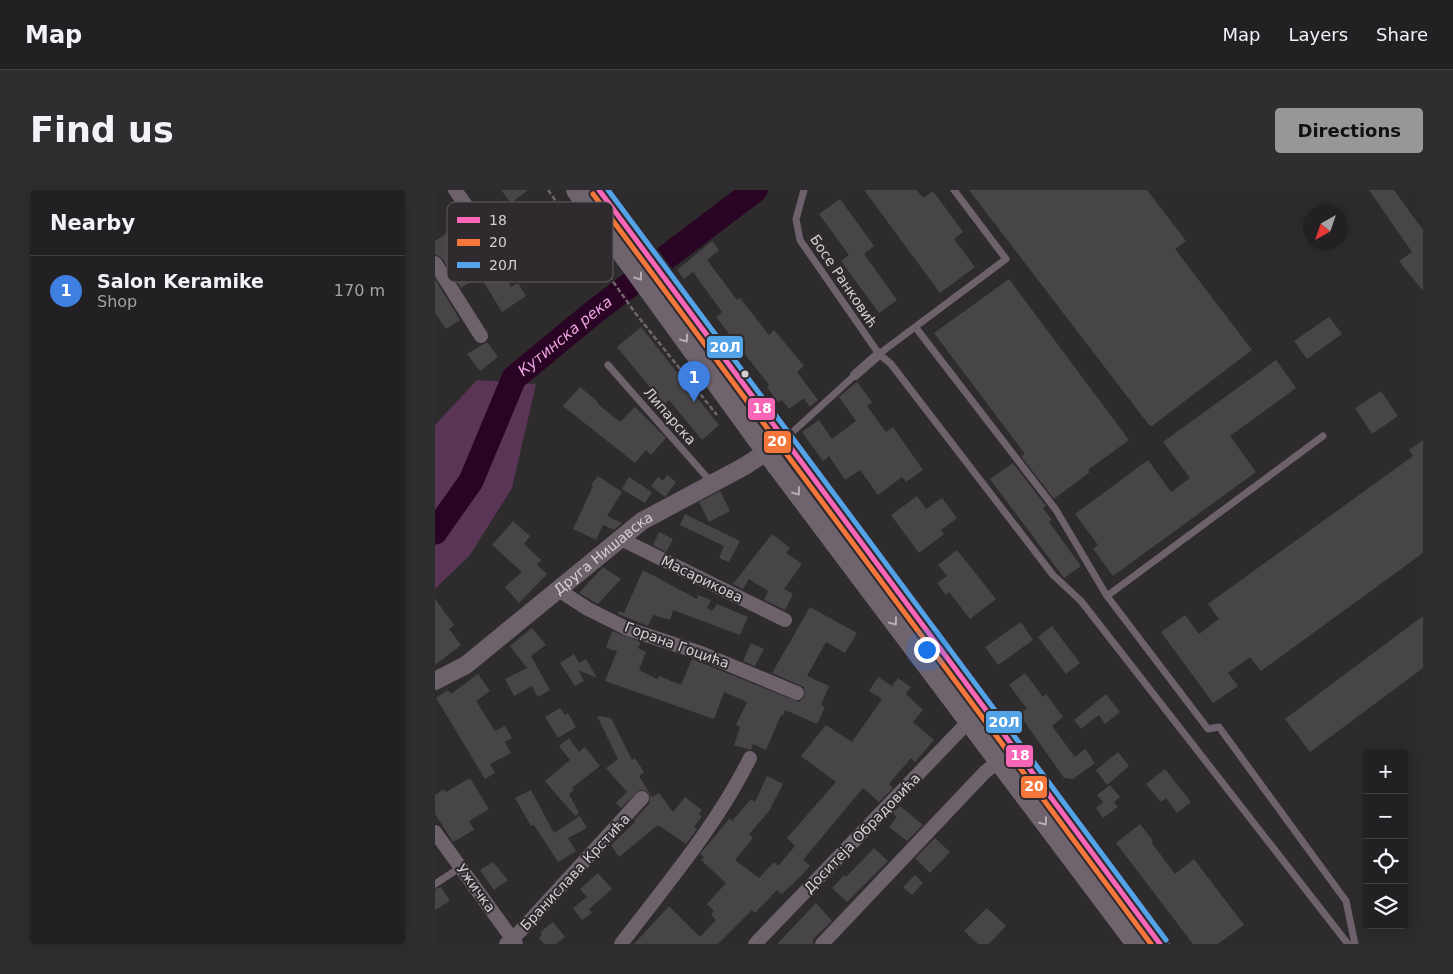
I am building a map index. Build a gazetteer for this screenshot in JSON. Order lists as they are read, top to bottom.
{
  "streets": {
    "street": [
      "Друга Нишавска",
      "Масарикова",
      "Горана Гоцића",
      "Доситеја Обрадовића",
      "Бранислава Крстића",
      "Ужичка"
    ],
    "lane": ["Босе Ранковић", "Липарска"]
  },
  "crossings": [
    ["Липарска", "Друга Нишавска"],
    ["Друга Нишавска", "Масарикова"],
    ["Друга Нишавска", "Горана Гоцића"],
    ["Бранислава Крстића", "Ужичка"]
  ],
  "water": ["Кутинска река"],
  "lines": ["transit line 18", "transit line 20Л", "transit line 20"],
  "legend": ["18", "20", "20Л"],
  "north": "bottom left",
  "page": {
    "header": "Map",
    "nav": ["Map", "Layers", "Share"],
    "buttons": "Directions",
    "title": "Find us",
    "heading": "Nearby",
    "list": [
      {
        "mark": "1",
        "name": "Salon Keramike",
        "note": "Shop",
        "value": "170 m"
      }
    ],
    "pins": "1",
    "map_buttons": ["+", "−"]
  }
}
